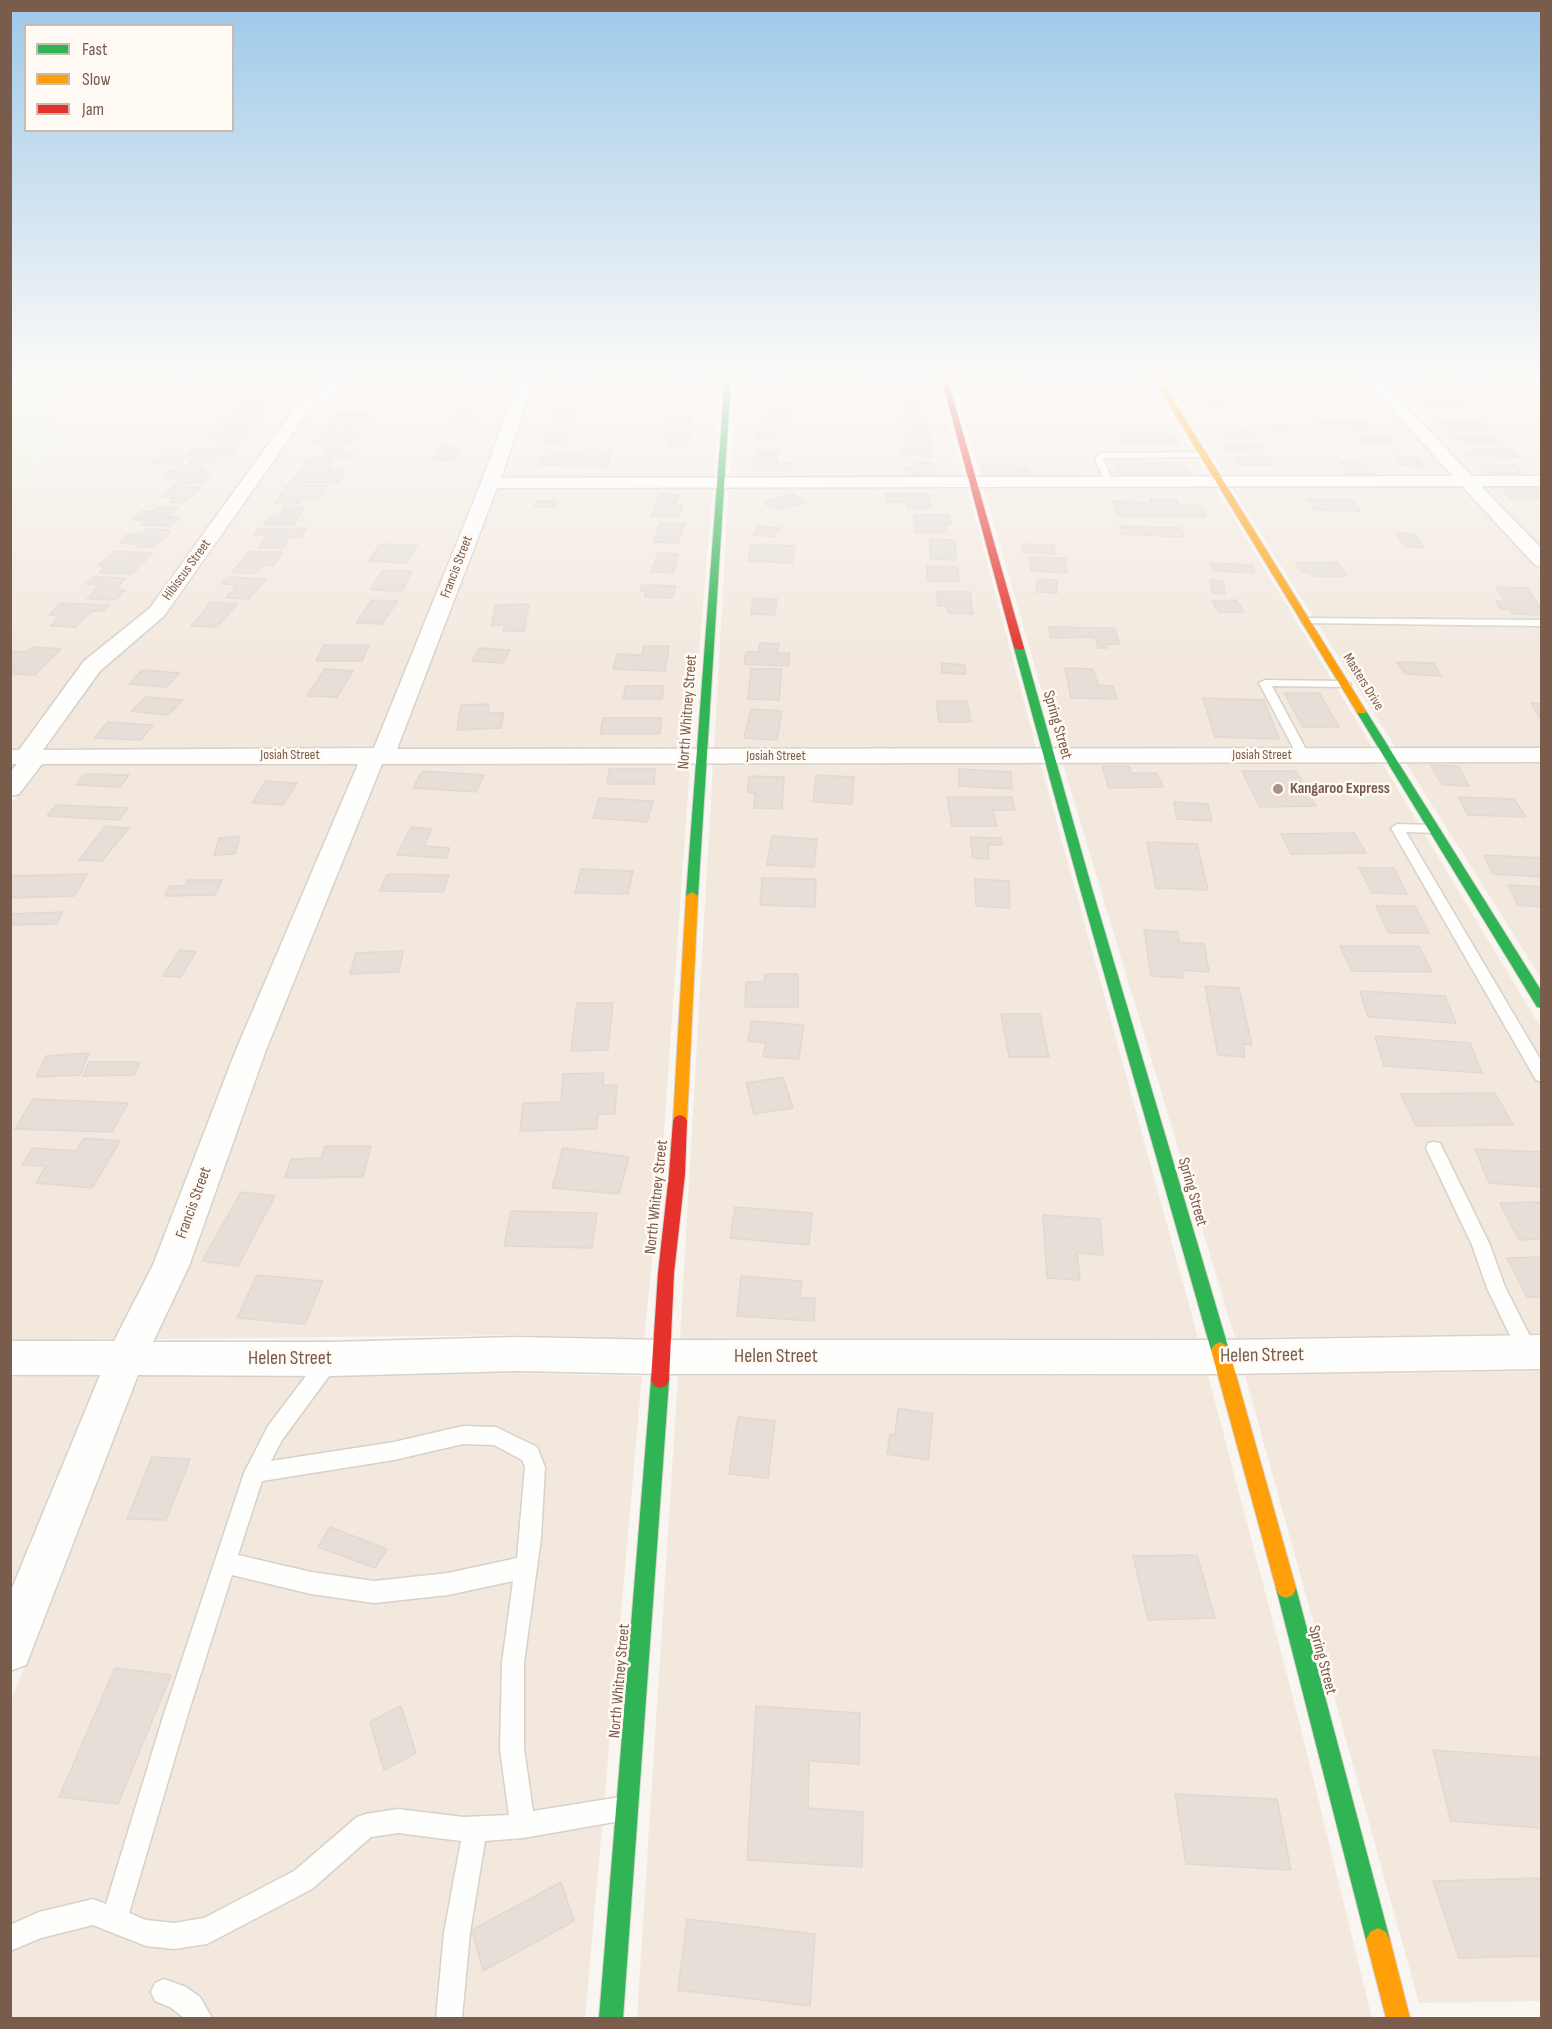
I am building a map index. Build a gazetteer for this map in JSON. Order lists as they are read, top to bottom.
{
  "streets": {
    "street": [
      "Francis Street",
      "Hibiscus Street",
      "Masters Drive",
      "North Whitney Street",
      "Spring Street",
      "Josiah Street",
      "Helen Street"
    ]
  },
  "crossings": [
    ["Francis Street", "Josiah Street"],
    ["Francis Street", "Helen Street"],
    ["Hibiscus Street", "Josiah Street"],
    ["Masters Drive", "Josiah Street"],
    ["North Whitney Street", "Josiah Street"],
    ["North Whitney Street", "Helen Street"],
    ["Spring Street", "Josiah Street"],
    ["Spring Street", "Helen Street"]
  ],
  "places": ["Kangaroo Express"],
  "legend": ["Fast", "Slow", "Jam"]
}
